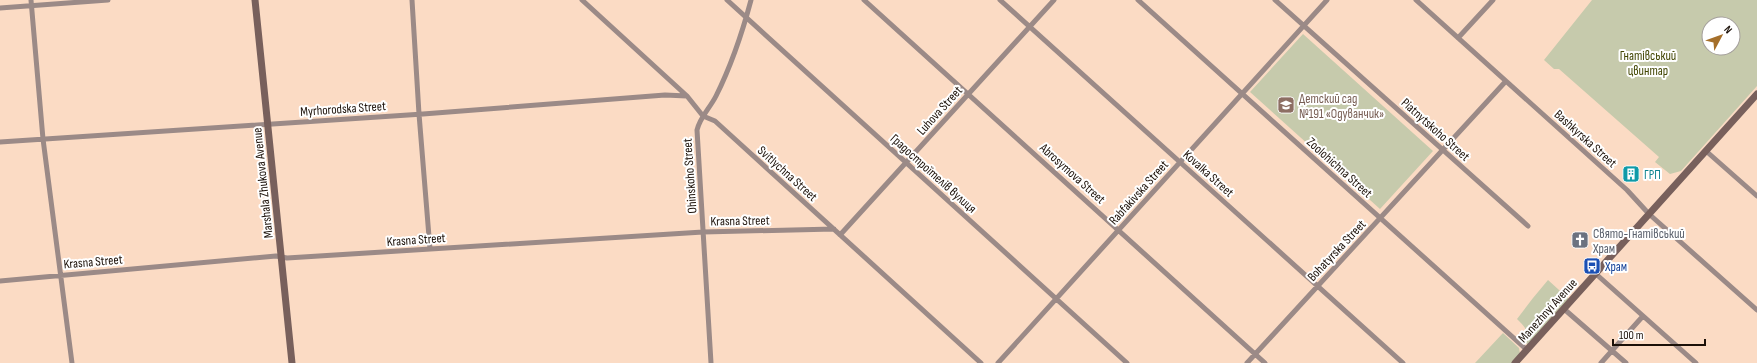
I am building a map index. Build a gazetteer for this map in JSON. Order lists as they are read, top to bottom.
{
  "streets": {
    "street": [
      "Myrhorodska Street",
      "Luhova Street",
      "Piatnytskoho Street",
      "Bashkyrska Street",
      "Zoolohichna Street",
      "Svitlychna Street",
      "Градостроїтелiв вулиця",
      "Abrosymova Street",
      "Kovalka Street",
      "Ohinskoho Street",
      "Marshala Zhukova Avenue",
      "Rabfakivska Street",
      "Krasna Street",
      "Bohatyrska Street",
      "Manezhnyi Avenue"
    ]
  },
  "crossings": [
    ["Myrhorodska Street", "Svitlychna Street"],
    ["Myrhorodska Street", "Marshala Zhukova Avenue"],
    ["Luhova Street", "Svitlychna Street"],
    ["Luhova Street", "Градостроїтелiв вулиця"],
    ["Luhova Street", "Abrosymova Street"],
    ["Luhova Street", "Kovalka Street"],
    ["Piatnytskoho Street", "Rabfakivska Street"],
    ["Piatnytskoho Street", "Bohatyrska Street"],
    ["Bashkyrska Street", "Bohatyrska Street"],
    ["Bashkyrska Street", "Manezhnyi Avenue"],
    ["Zoolohichna Street", "Rabfakivska Street"],
    ["Zoolohichna Street", "Bohatyrska Street"],
    ["Zoolohichna Street", "Manezhnyi Avenue"],
    ["Svitlychna Street", "Ohinskoho Street"],
    ["Svitlychna Street", "Krasna Street"],
    ["Градостроїтелiв вулиця", "Ohinskoho Street"],
    ["Градостроїтелiв вулиця", "Rabfakivska Street"],
    ["Abrosymova Street", "Rabfakivska Street"],
    ["Abrosymova Street", "Bohatyrska Street"],
    ["Kovalka Street", "Rabfakivska Street"],
    ["Kovalka Street", "Bohatyrska Street"],
    ["Ohinskoho Street", "Krasna Street"],
    ["Marshala Zhukova Avenue", "Krasna Street"]
  ],
  "parks": ["Гнатівський цвинтар"],
  "places": {
    "school or university": ["Детский сад №191 «Одуванчик»"],
    "building": ["ГРП"],
    "church": ["Свято-Гнатівський Храм"],
    "bus stop": ["Храм"]
  },
  "scale_bar": "100 m",
  "north": "top right"
}
